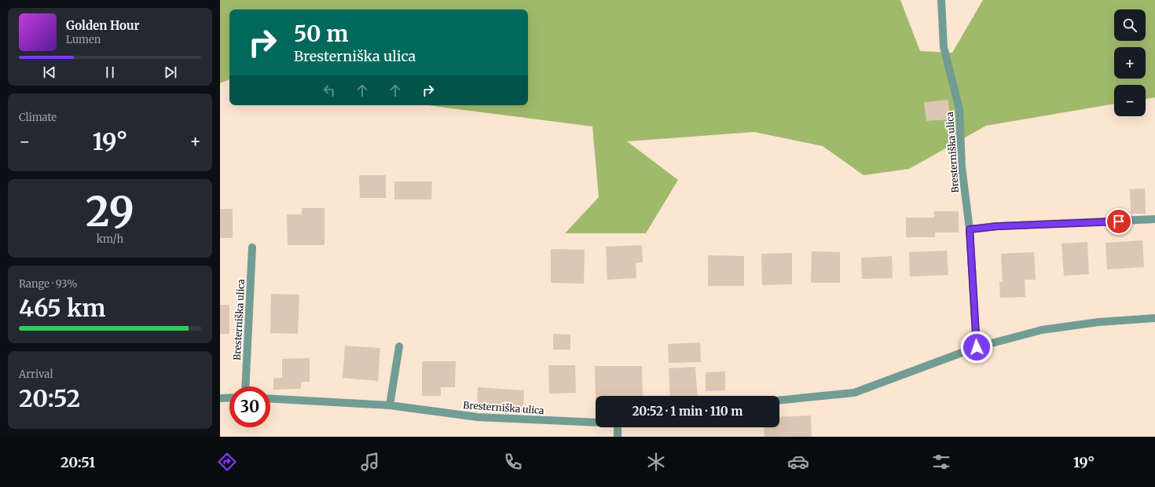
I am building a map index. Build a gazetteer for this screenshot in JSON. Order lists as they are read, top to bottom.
{
  "streets": {
    "street": ["Bresterniška ulica"]
  },
  "page": {
    "map_buttons": ["+", "−"],
    "turn": ["50 m", "Bresterniška ulica"],
    "song": ["Golden Hour", "Lumen"],
    "tile": [
      "Climate",
      ["29", "km/h"],
      ["Range · 93%", "465 km"],
      ["Arrival", "20:52"]
    ],
    "heat": ["−", "19°", "+"],
    "limit": "30",
    "trip": "20:52 · 1 min · 110 m",
    "tabs": ["20:51", "19°"]
  }
}
